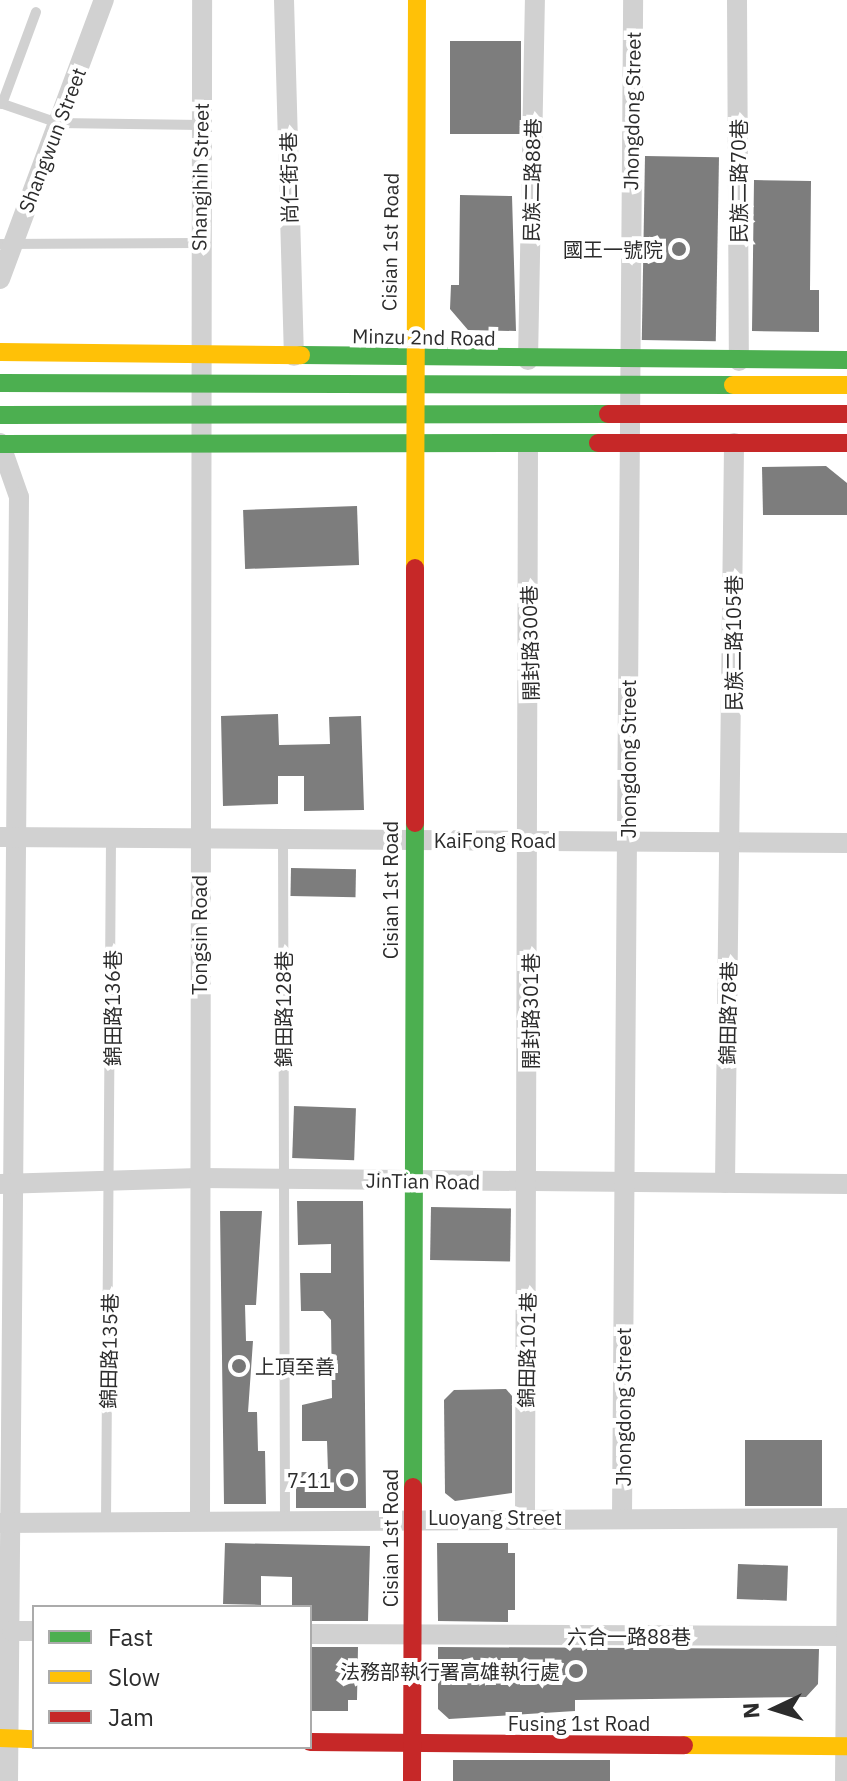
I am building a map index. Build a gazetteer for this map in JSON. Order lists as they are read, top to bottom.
{
  "streets": {
    "street": [
      "Jhongdong Street",
      "Shangwun Street",
      "Shangjhih Street",
      "尚仁街5巷",
      "民族二路88巷",
      "民族二路70巷",
      "Cisian 1st Road",
      "Minzu 2nd Road",
      "開封路300巷",
      "民族二路105巷",
      "KaiFong Road",
      "Tongsin Road",
      "開封路301巷",
      "錦田路78巷",
      "JinTian Road",
      "錦田路101巷",
      "Luoyang Street",
      "六合一路88巷",
      "Fusing 1st Road"
    ],
    "lane": ["錦田路136巷", "錦田路128巷", "錦田路135巷"]
  },
  "crossings": [
    ["Jhongdong Street", "Minzu 2nd Road"],
    ["Jhongdong Street", "KaiFong Road"],
    ["Jhongdong Street", "JinTian Road"],
    ["Jhongdong Street", "Luoyang Street"],
    ["Shangjhih Street", "Minzu 2nd Road"],
    ["Shangjhih Street", "Tongsin Road"],
    ["尚仁街5巷", "Minzu 2nd Road"],
    ["民族二路88巷", "Minzu 2nd Road"],
    ["民族二路70巷", "Minzu 2nd Road"],
    ["Cisian 1st Road", "Minzu 2nd Road"],
    ["Cisian 1st Road", "KaiFong Road"],
    ["Cisian 1st Road", "JinTian Road"],
    ["Cisian 1st Road", "Luoyang Street"],
    ["Cisian 1st Road", "六合一路88巷"],
    ["Cisian 1st Road", "Fusing 1st Road"],
    ["Minzu 2nd Road", "Tongsin Road"],
    ["開封路300巷", "KaiFong Road"],
    ["開封路300巷", "開封路301巷"],
    ["民族二路105巷", "KaiFong Road"],
    ["民族二路105巷", "錦田路78巷"],
    ["KaiFong Road", "Tongsin Road"],
    ["KaiFong Road", "錦田路136巷"],
    ["KaiFong Road", "錦田路128巷"],
    ["KaiFong Road", "開封路301巷"],
    ["KaiFong Road", "錦田路78巷"],
    ["Tongsin Road", "JinTian Road"],
    ["Tongsin Road", "Luoyang Street"],
    ["錦田路136巷", "JinTian Road"],
    ["錦田路136巷", "錦田路135巷"],
    ["錦田路128巷", "JinTian Road"],
    ["錦田路128巷", "Luoyang Street"],
    ["開封路301巷", "JinTian Road"],
    ["開封路301巷", "錦田路101巷"],
    ["錦田路78巷", "JinTian Road"],
    ["JinTian Road", "錦田路101巷"],
    ["JinTian Road", "錦田路135巷"],
    ["錦田路101巷", "Luoyang Street"],
    ["錦田路135巷", "Luoyang Street"]
  ],
  "places": [
    "國王一號院",
    "上頂至善",
    "7-11",
    "法務部執行署高雄執行處"
  ],
  "legend": ["Fast", "Slow", "Jam"],
  "north": "left"
}
